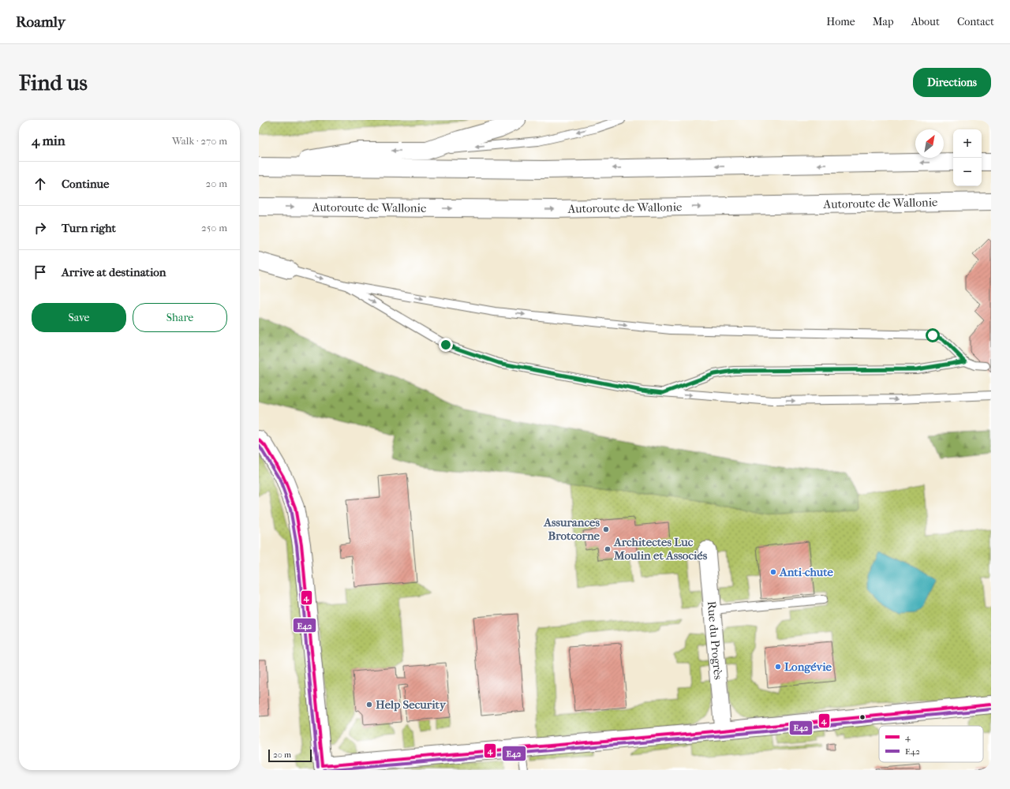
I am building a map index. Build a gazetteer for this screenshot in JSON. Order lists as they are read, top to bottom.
{
  "streets": {
    "main road": ["Autoroute de Wallonie"],
    "street": ["Rue du Progrès"]
  },
  "places": [
    "Assurances Brotcorne",
    "Architectes Luc Moulin et Associés",
    "Anti-chute",
    "Longévie",
    "Help Security"
  ],
  "lines": ["transit line 4", "transit line E42"],
  "legend": ["4", "E42"],
  "scale_bar": "20 m",
  "north": "top right",
  "page": {
    "header": "Roamly",
    "nav": [
      "Home",
      "Map",
      "About",
      "Contact"
    ],
    "buttons": [
      "Directions",
      ["Save", "Share"]
    ],
    "title": "Find us",
    "heading": ["4 min", "Walk · 270 m"],
    "map_buttons": ["+", "−"],
    "list": [
      ["Continue", "20 m"],
      ["Turn right", "250 m"],
      "Arrive at destination"
    ],
    "scale": "20 m"
  }
}
